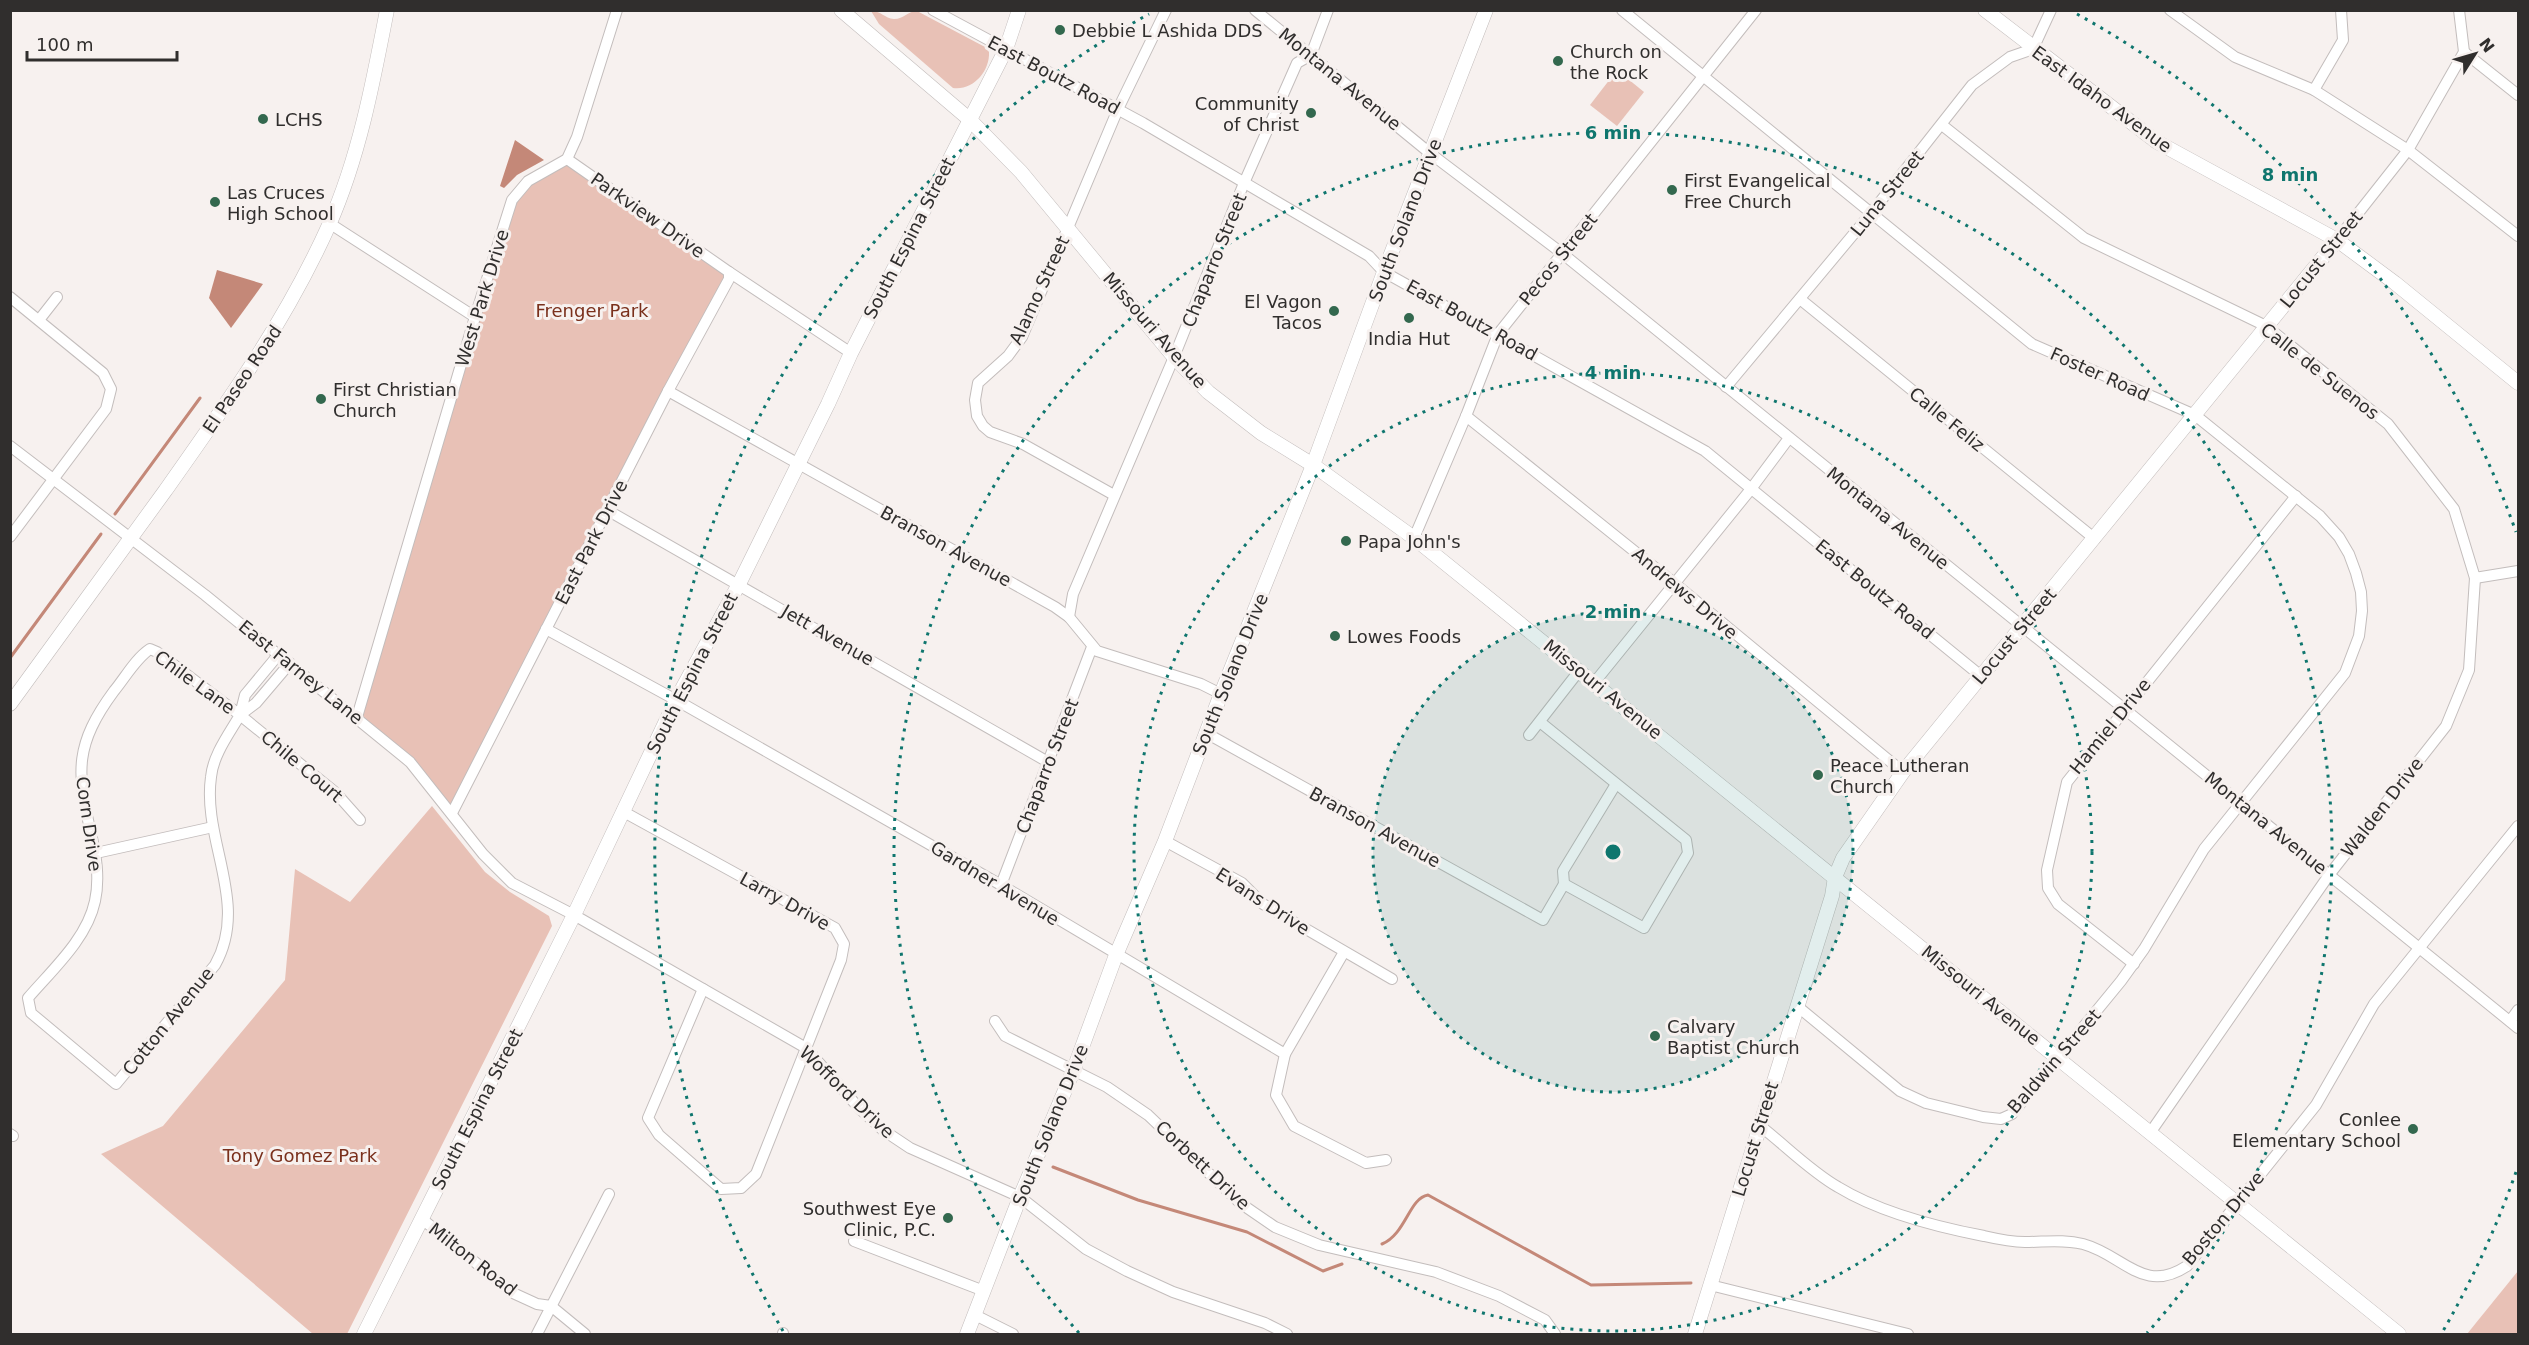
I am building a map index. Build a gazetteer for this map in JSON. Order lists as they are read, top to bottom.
{
  "streets": {
    "street": [
      "East Boutz Road",
      "Montana Avenue",
      "East Idaho Avenue",
      "Luna Street",
      "Parkview Drive",
      "South Solano Drive",
      "South Espina Street",
      "Pecos Street",
      "Locust Street",
      "Chaparro Street",
      "Alamo Street",
      "West Park Drive",
      "Missouri Avenue",
      "Calle de Suenos",
      "Foster Road",
      "El Paseo Road",
      "Calle Feliz",
      "East Park Drive",
      "Branson Avenue",
      "Andrews Drive",
      "Jett Avenue",
      "East Farney Lane",
      "Chile Lane",
      "Hamiel Drive",
      "Chile Court",
      "Walden Drive",
      "Corn Drive",
      "Gardner Avenue",
      "Larry Drive",
      "Evans Drive",
      "Cotton Avenue",
      "Baldwin Street",
      "Wofford Drive",
      "Corbett Drive",
      "Boston Drive",
      "Milton Road"
    ]
  },
  "crossings": [
    ["East Boutz Road", "South Solano Drive"],
    ["East Boutz Road", "South Espina Street"],
    ["East Boutz Road", "Pecos Street"],
    ["East Boutz Road", "Locust Street"],
    ["East Boutz Road", "Chaparro Street"],
    ["East Boutz Road", "Alamo Street"],
    ["Montana Avenue", "Luna Street"],
    ["Montana Avenue", "South Solano Drive"],
    ["Montana Avenue", "Pecos Street"],
    ["Montana Avenue", "Locust Street"],
    ["Montana Avenue", "Chaparro Street"],
    ["Montana Avenue", "Foster Road"],
    ["Montana Avenue", "Hamiel Drive"],
    ["Montana Avenue", "Walden Drive"],
    ["Montana Avenue", "Baldwin Street"],
    ["Montana Avenue", "Boston Drive"],
    ["East Idaho Avenue", "Luna Street"],
    ["East Idaho Avenue", "Locust Street"],
    ["Luna Street", "Calle de Suenos"],
    ["Luna Street", "Foster Road"],
    ["Luna Street", "Calle Feliz"],
    ["Parkview Drive", "South Espina Street"],
    ["Parkview Drive", "West Park Drive"],
    ["Parkview Drive", "East Park Drive"],
    ["South Solano Drive", "Missouri Avenue"],
    ["South Solano Drive", "Branson Avenue"],
    ["South Solano Drive", "Gardner Avenue"],
    ["South Solano Drive", "Evans Drive"],
    ["South Solano Drive", "Wofford Drive"],
    ["South Solano Drive", "Corbett Drive"],
    ["South Espina Street", "Missouri Avenue"],
    ["South Espina Street", "Branson Avenue"],
    ["South Espina Street", "Jett Avenue"],
    ["South Espina Street", "East Farney Lane"],
    ["South Espina Street", "Gardner Avenue"],
    ["South Espina Street", "Larry Drive"],
    ["South Espina Street", "Wofford Drive"],
    ["South Espina Street", "Milton Road"],
    ["Pecos Street", "Missouri Avenue"],
    ["Pecos Street", "Foster Road"],
    ["Pecos Street", "Andrews Drive"],
    ["Locust Street", "Missouri Avenue"],
    ["Locust Street", "Calle de Suenos"],
    ["Locust Street", "Foster Road"],
    ["Locust Street", "Calle Feliz"],
    ["Locust Street", "Andrews Drive"],
    ["Locust Street", "Baldwin Street"],
    ["Locust Street", "Boston Drive"],
    ["Chaparro Street", "Alamo Street"],
    ["Chaparro Street", "Missouri Avenue"],
    ["Chaparro Street", "Branson Avenue"],
    ["Chaparro Street", "Jett Avenue"],
    ["Chaparro Street", "Gardner Avenue"],
    ["Alamo Street", "Missouri Avenue"],
    ["West Park Drive", "East Farney Lane"],
    ["Missouri Avenue", "Walden Drive"],
    ["Missouri Avenue", "Baldwin Street"],
    ["Missouri Avenue", "Boston Drive"],
    ["Calle de Suenos", "Walden Drive"],
    ["Foster Road", "Hamiel Drive"],
    ["Foster Road", "Baldwin Street"],
    ["El Paseo Road", "East Farney Lane"],
    ["East Park Drive", "Branson Avenue"],
    ["East Park Drive", "Jett Avenue"],
    ["East Park Drive", "East Farney Lane"],
    ["East Park Drive", "Gardner Avenue"],
    ["East Farney Lane", "Cotton Avenue"],
    ["East Farney Lane", "Wofford Drive"],
    ["Chile Lane", "Chile Court"],
    ["Chile Lane", "Corn Drive"],
    ["Chile Lane", "Cotton Avenue"],
    ["Hamiel Drive", "Baldwin Street"],
    ["Chile Court", "Cotton Avenue"],
    ["Corn Drive", "Cotton Avenue"],
    ["Larry Drive", "Wofford Drive"]
  ],
  "parks": ["Frenger Park", "Tony Gomez Park"],
  "places": [
    "Debbie L Ashida DDS",
    "Church on the Rock",
    "Community of Christ",
    "LCHS",
    "First Evangelical Free Church",
    "Las Cruces High School",
    "El Vagon Tacos",
    "India Hut",
    "First Christian Church",
    "Papa John's",
    "Lowes Foods",
    "Peace Lutheran Church",
    "Calvary Baptist Church",
    "Conlee Elementary School",
    "Southwest Eye Clinic, P.C."
  ],
  "scale_bar": "100 m",
  "north": "top right",
  "rings": [
    "6 min",
    "8 min",
    "4 min",
    "2 min"
  ]
}
